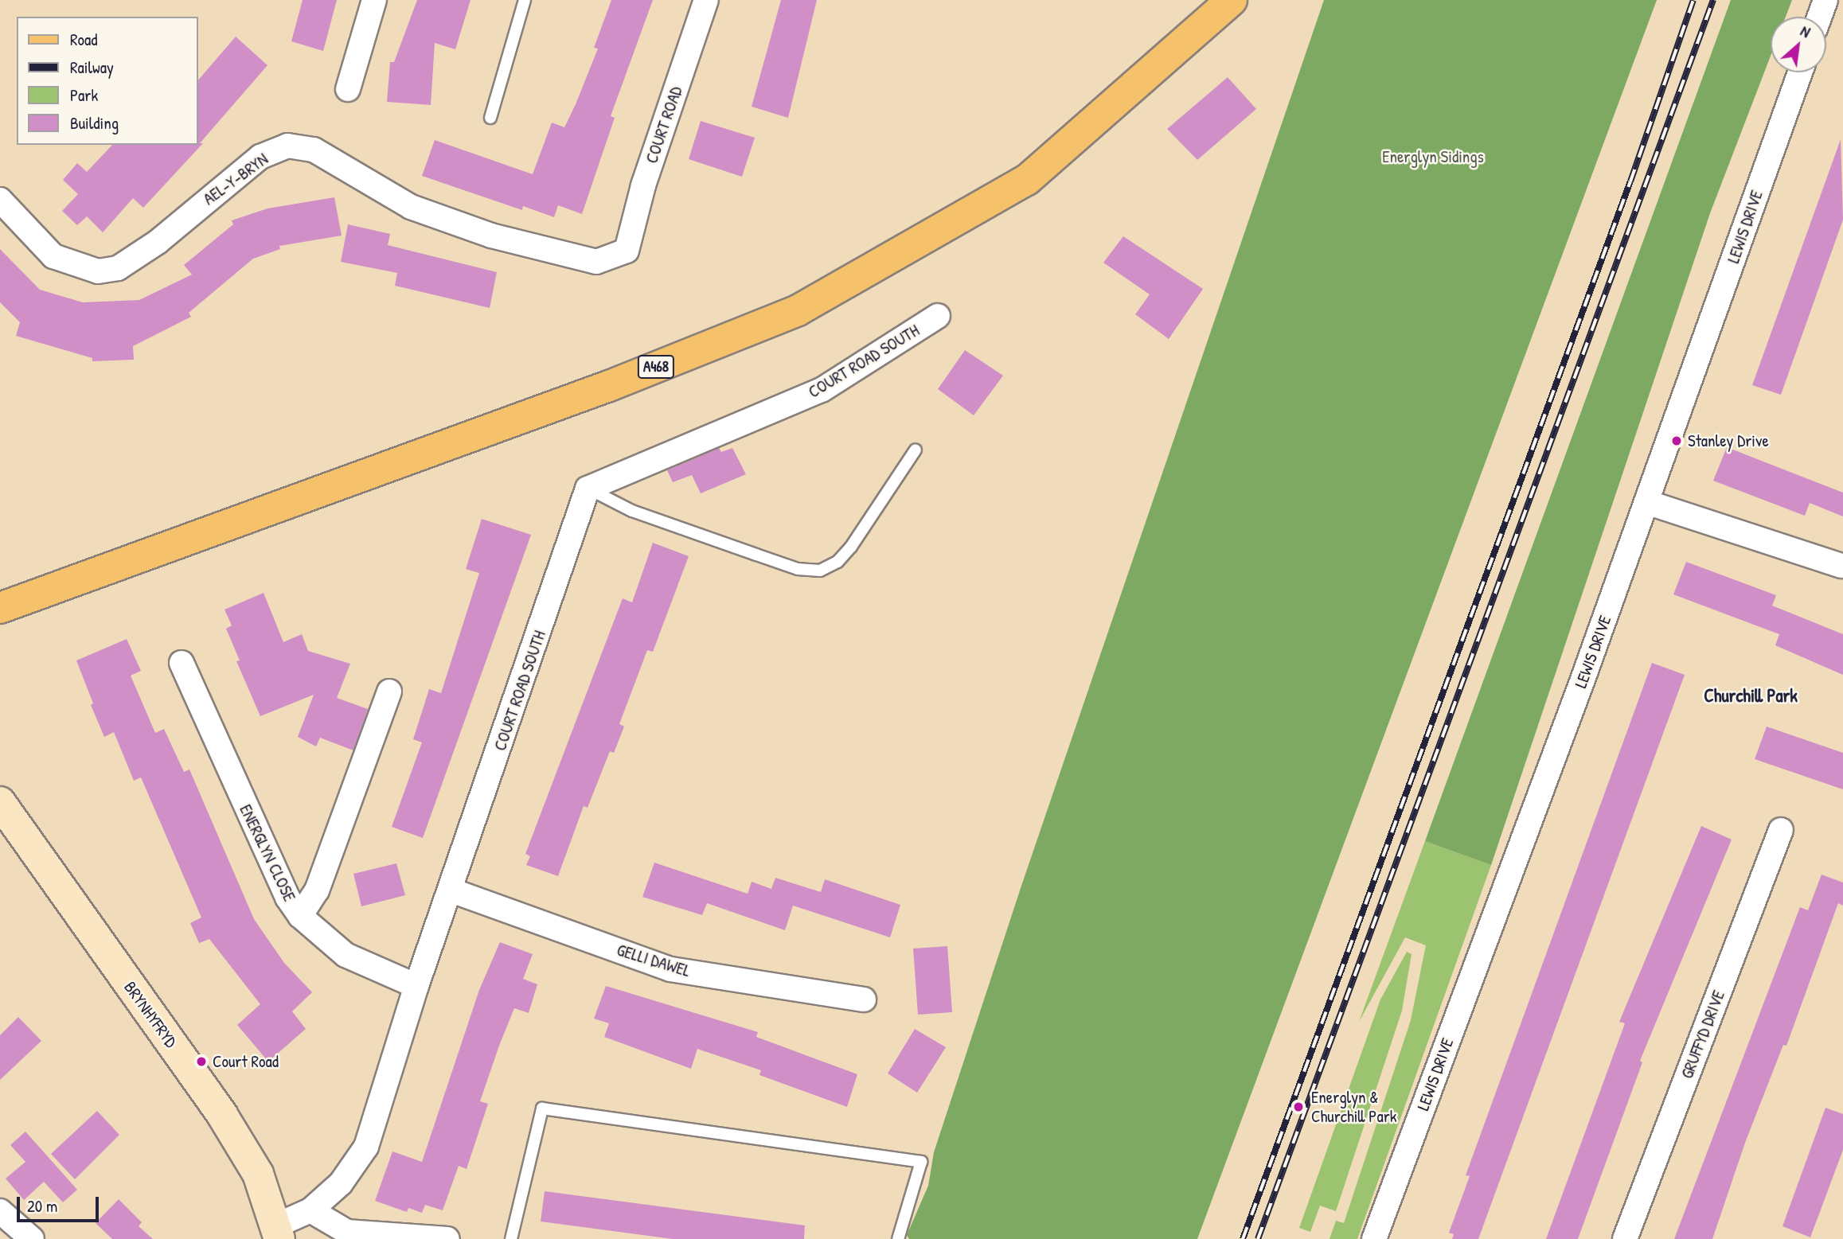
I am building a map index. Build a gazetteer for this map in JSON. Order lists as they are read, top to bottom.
{
  "streets": {
    "main road": ["A468", "BRYNHYFRYD"],
    "street": [
      "COURT ROAD",
      "AEL-Y-BRYN",
      "LEWIS DRIVE",
      "COURT ROAD SOUTH",
      "ENERGLYN CLOSE",
      "GELLI DAWEL",
      "GRUFFYD DRIVE"
    ]
  },
  "crossings": [
    ["COURT ROAD", "AEL-Y-BRYN"],
    ["COURT ROAD SOUTH", "ENERGLYN CLOSE"],
    ["COURT ROAD SOUTH", "GELLI DAWEL"],
    ["COURT ROAD SOUTH", "BRYNHYFRYD"]
  ],
  "districts": ["Churchill Park"],
  "parks": ["Energlyn Sidings"],
  "places": ["Stanley Drive", "Court Road", "Energlyn & Churchill Park"],
  "legend": [
    "Road",
    "Railway",
    "Park",
    "Building"
  ],
  "scale_bar": "20 m",
  "north": "top right"
}
